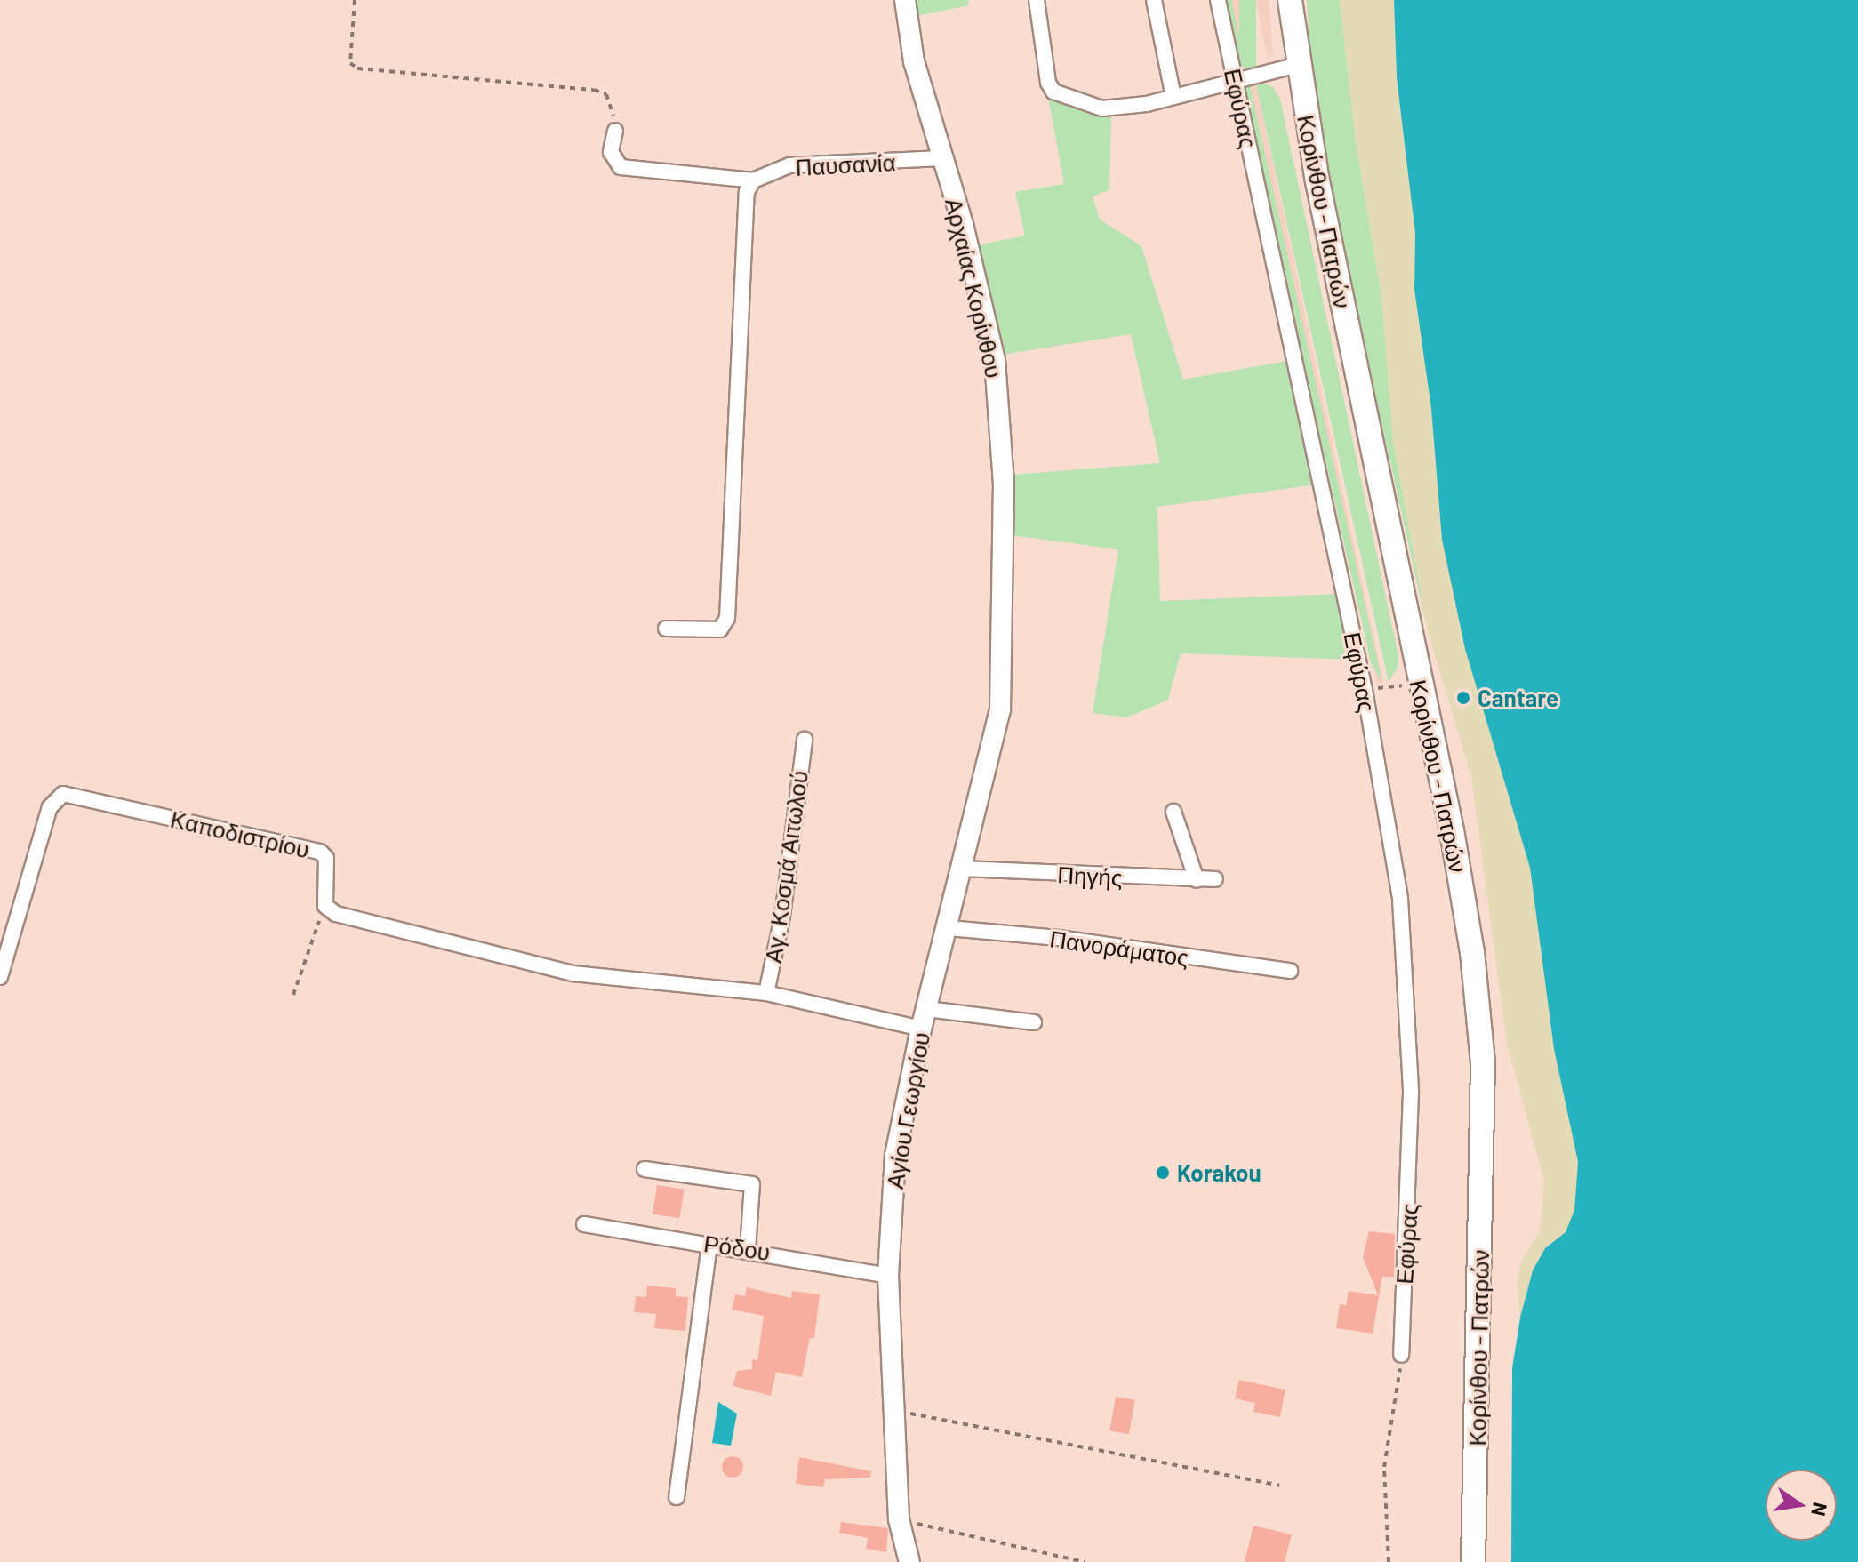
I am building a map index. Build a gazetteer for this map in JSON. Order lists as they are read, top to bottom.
{
  "streets": {
    "main road": ["Κορίνθου - Πατρών"],
    "street": [
      "Εφύρας",
      "Παυσανία",
      "Αρχαίας Κορίνθου",
      "Καποδιστρίου",
      "Αγ. Κοσμά Αιτωλού",
      "Πηγής",
      "Πανοράματος",
      "Αγίου Γεωργίου",
      "Ρόδου"
    ]
  },
  "crossings": [
    ["Παυσανία", "Αρχαίας Κορίνθου"],
    ["Αρχαίας Κορίνθου", "Αγίου Γεωργίου"],
    ["Πηγής", "Αγίου Γεωργίου"],
    ["Πανοράματος", "Αγίου Γεωργίου"],
    ["Αγίου Γεωργίου", "Ρόδου"]
  ],
  "places": ["Cantare", "Korakou"],
  "north": "right"
}
